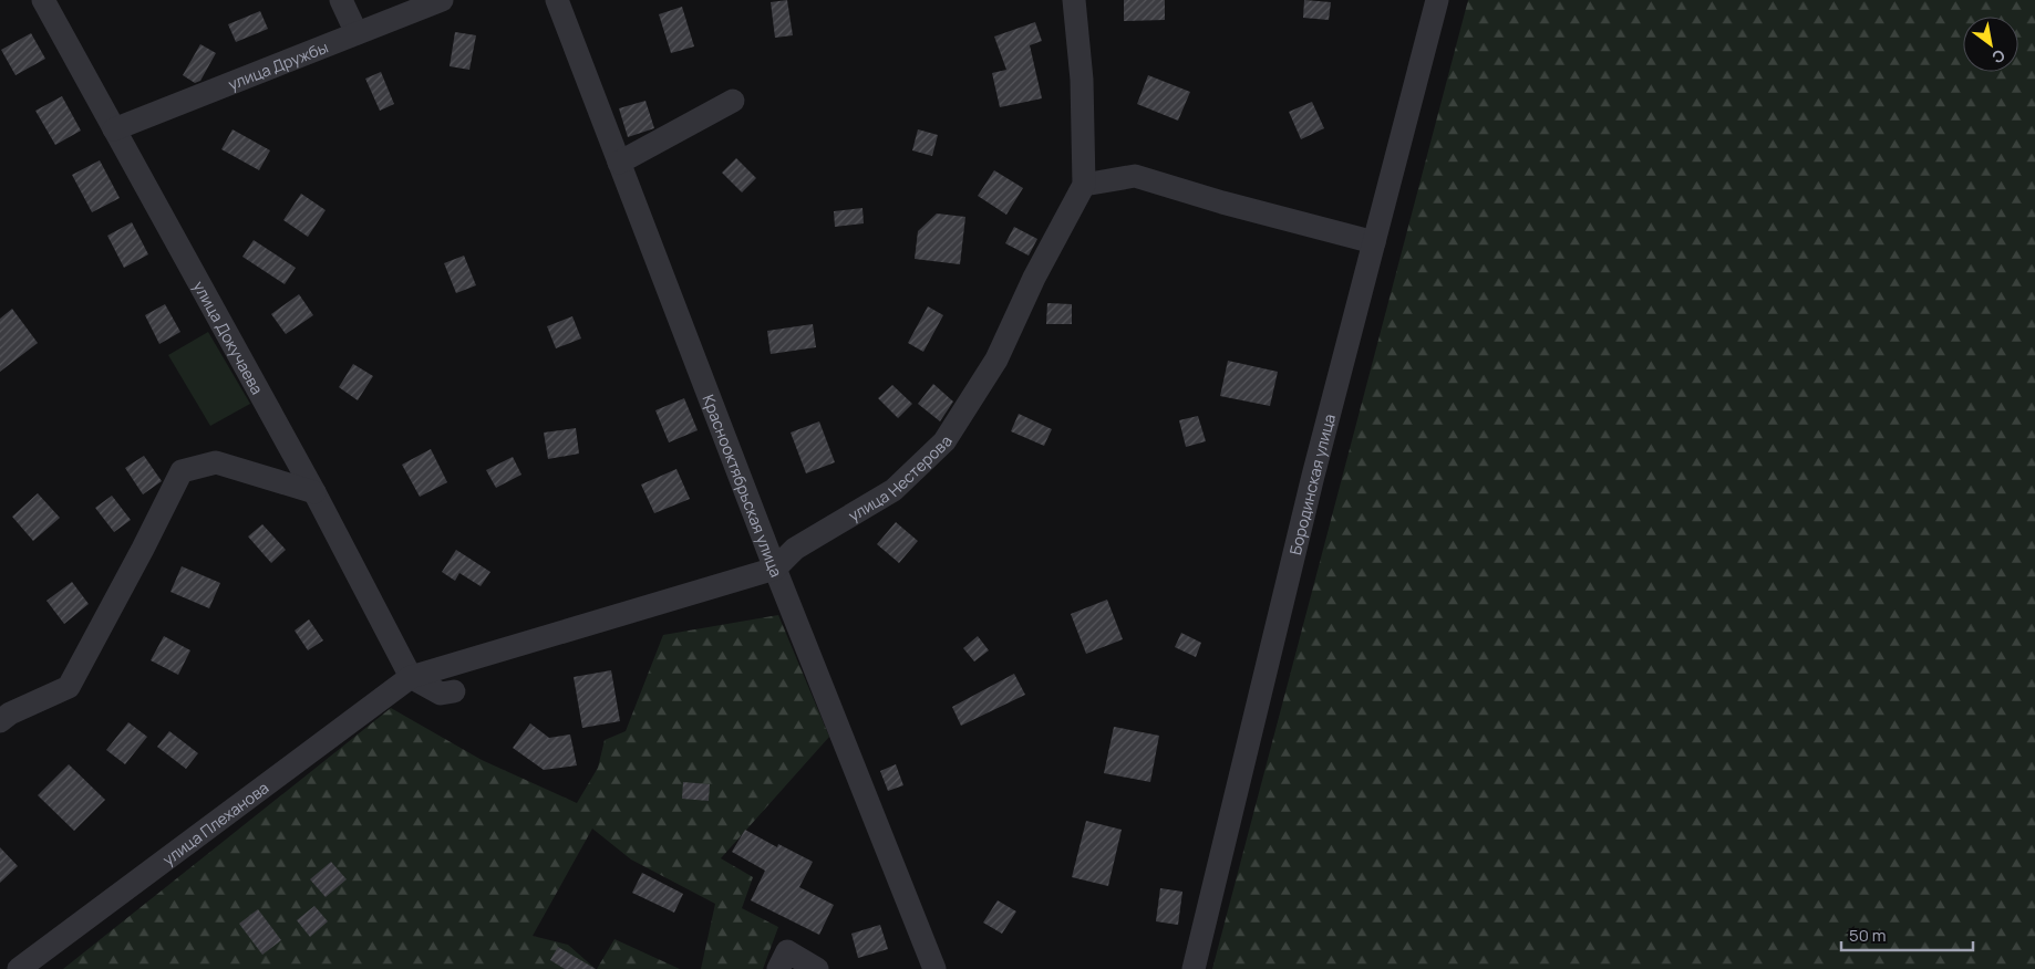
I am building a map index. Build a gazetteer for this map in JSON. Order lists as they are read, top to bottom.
{
  "streets": {
    "street": [
      "улица Дружбы",
      "улица Докучаева",
      "улица Нестерова",
      "Бородинская улица",
      "Краснооктябрьская улица",
      "улица Плеханова"
    ]
  },
  "crossings": [
    ["улица Дружбы", "улица Докучаева"],
    ["улица Докучаева", "улица Нестерова"],
    ["улица Докучаева", "улица Плеханова"],
    ["улица Нестерова", "Краснооктябрьская улица"],
    ["улица Нестерова", "улица Плеханова"]
  ],
  "scale_bar": "50 m",
  "north": "bottom right"
}
